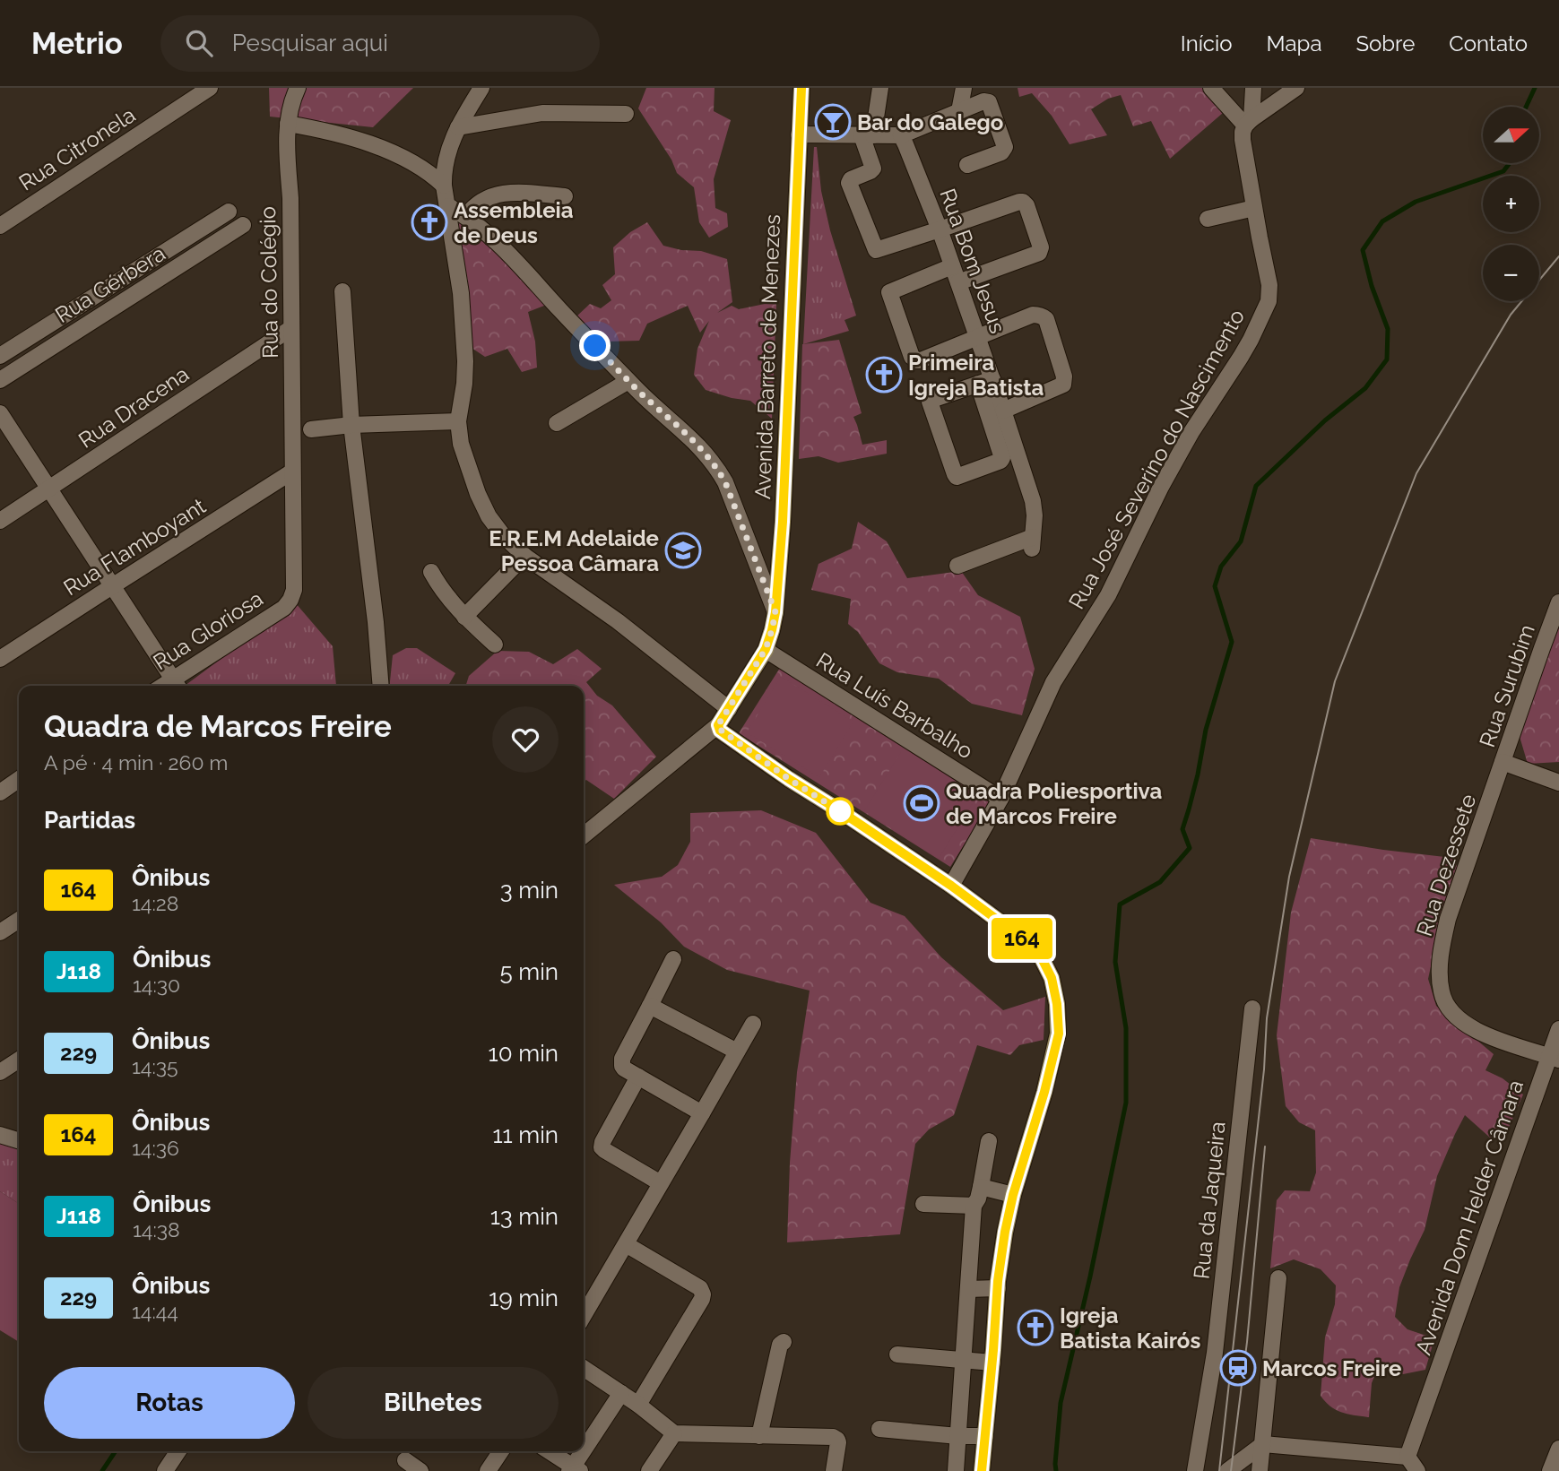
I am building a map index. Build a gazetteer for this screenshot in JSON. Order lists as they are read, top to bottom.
{
  "streets": {
    "main road": ["Avenida Barreto de Menezes"],
    "street": [
      "Rua Citronela",
      "Rua Bom Jesus",
      "Rua do Colégio",
      "Rua Gérbera",
      "Rua Dracena",
      "Rua José Severino do Nascimento",
      "Rua Flamboyant",
      "Rua Gloriosa",
      "Rua Surubim",
      "Rua Luís Barbalho",
      "Rua Dezessete",
      "Rua da Jaqueira",
      "Avenida Dom Helder Câmara"
    ]
  },
  "crossings": [
    ["Rua do Colégio", "Rua Dracena"],
    ["Rua do Colégio", "Rua Flamboyant"],
    ["Rua do Colégio", "Rua Gloriosa"],
    ["Avenida Barreto de Menezes", "Rua Luís Barbalho"],
    ["Rua José Severino do Nascimento", "Rua Luís Barbalho"],
    ["Rua Surubim", "Rua Dezessete"],
    ["Rua Dezessete", "Avenida Dom Helder Câmara"]
  ],
  "places": {
    "bar": ["Bar do Galego"],
    "church": ["Assembleia de Deus", "Primeira Igreja Batista", "Igreja Batista Kairós"],
    "school or university": ["E.R.E.M Adelaide Pessoa Câmara"],
    "sports": ["Quadra Poliesportiva de Marcos Freire"],
    "station": ["Marcos Freire"]
  },
  "lines": ["bus line 164"],
  "north": "right",
  "page": {
    "header": "Metrio",
    "search": "Pesquisar aqui",
    "nav": [
      "Início",
      "Mapa",
      "Sobre",
      "Contato"
    ],
    "on_map": "164",
    "map_buttons": ["+", "−"],
    "heading": [
      ["Quadra de Marcos Freire", "A pé · 4 min · 260 m"],
      "Partidas"
    ],
    "list": [
      {
        "mark": "164",
        "name": "Ônibus",
        "note": "14:28",
        "value": "3 min"
      },
      {
        "mark": "J118",
        "name": "Ônibus",
        "note": "14:30",
        "value": "5 min"
      },
      {
        "mark": "229",
        "name": "Ônibus",
        "note": "14:35",
        "value": "10 min"
      },
      {
        "mark": "164",
        "name": "Ônibus",
        "note": "14:36",
        "value": "11 min"
      },
      {
        "mark": "J118",
        "name": "Ônibus",
        "note": "14:38",
        "value": "13 min"
      },
      {
        "mark": "229",
        "name": "Ônibus",
        "note": "14:44",
        "value": "19 min"
      }
    ],
    "buttons": ["Rotas", "Bilhetes"]
  }
}
